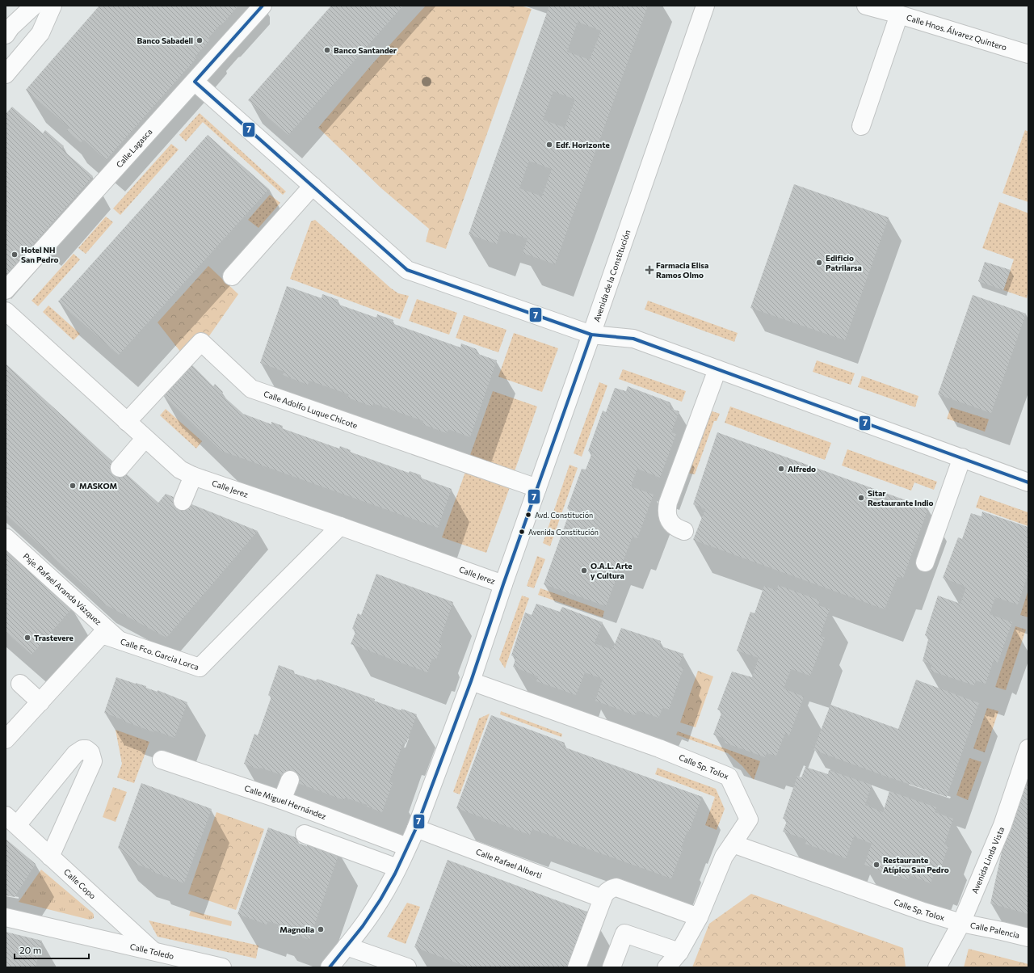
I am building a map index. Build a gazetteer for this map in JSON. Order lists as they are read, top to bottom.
{
  "streets": {
    "street": [
      "Calle Hnos. Álvarez Quintero",
      "Calle Lagasca",
      "Avenida de la Constitución",
      "Calle Adolfo Luque Chicote",
      "Calle Jerez",
      "Psje. Rafael Aranda Vázquez",
      "Calle Fco. Garcia Lorca",
      "Calle Sp. Tolox",
      "Calle Miguel Hernández",
      "Avenida Linda Vista",
      "Calle Rafael Alberti",
      "Calle Copo",
      "Calle Palencia",
      "Calle Toledo"
    ]
  },
  "crossings": [
    ["Avenida de la Constitución", "Calle Adolfo Luque Chicote"],
    ["Avenida de la Constitución", "Calle Jerez"],
    ["Avenida de la Constitución", "Calle Sp. Tolox"],
    ["Avenida de la Constitución", "Calle Miguel Hernández"],
    ["Avenida de la Constitución", "Calle Rafael Alberti"],
    ["Calle Adolfo Luque Chicote", "Calle Jerez"],
    ["Calle Jerez", "Calle Fco. Garcia Lorca"],
    ["Psje. Rafael Aranda Vázquez", "Calle Fco. Garcia Lorca"],
    ["Calle Sp. Tolox", "Avenida Linda Vista"],
    ["Calle Sp. Tolox", "Calle Palencia"],
    ["Avenida Linda Vista", "Calle Palencia"],
    ["Calle Copo", "Calle Toledo"]
  ],
  "places": {
    "other": [
      "Banco Sabadell",
      "Banco Santander",
      "Edf. Horizonte",
      "Hotel NH San Pedro",
      "Edificio Patrilarsa",
      "Alfredo",
      "MASKOM",
      "Sitar Restaurante Indio",
      "Avd. Constitución",
      "Avenida Constitución",
      "O.A.L. Arte y Cultura",
      "Trastevere",
      "Restaurante Atípico San Pedro",
      "Magnolia"
    ],
    "health": ["Farmacia Elisa Ramos Olmo"]
  },
  "lines": ["transit line 7"],
  "scale_bar": "20 m"
}
